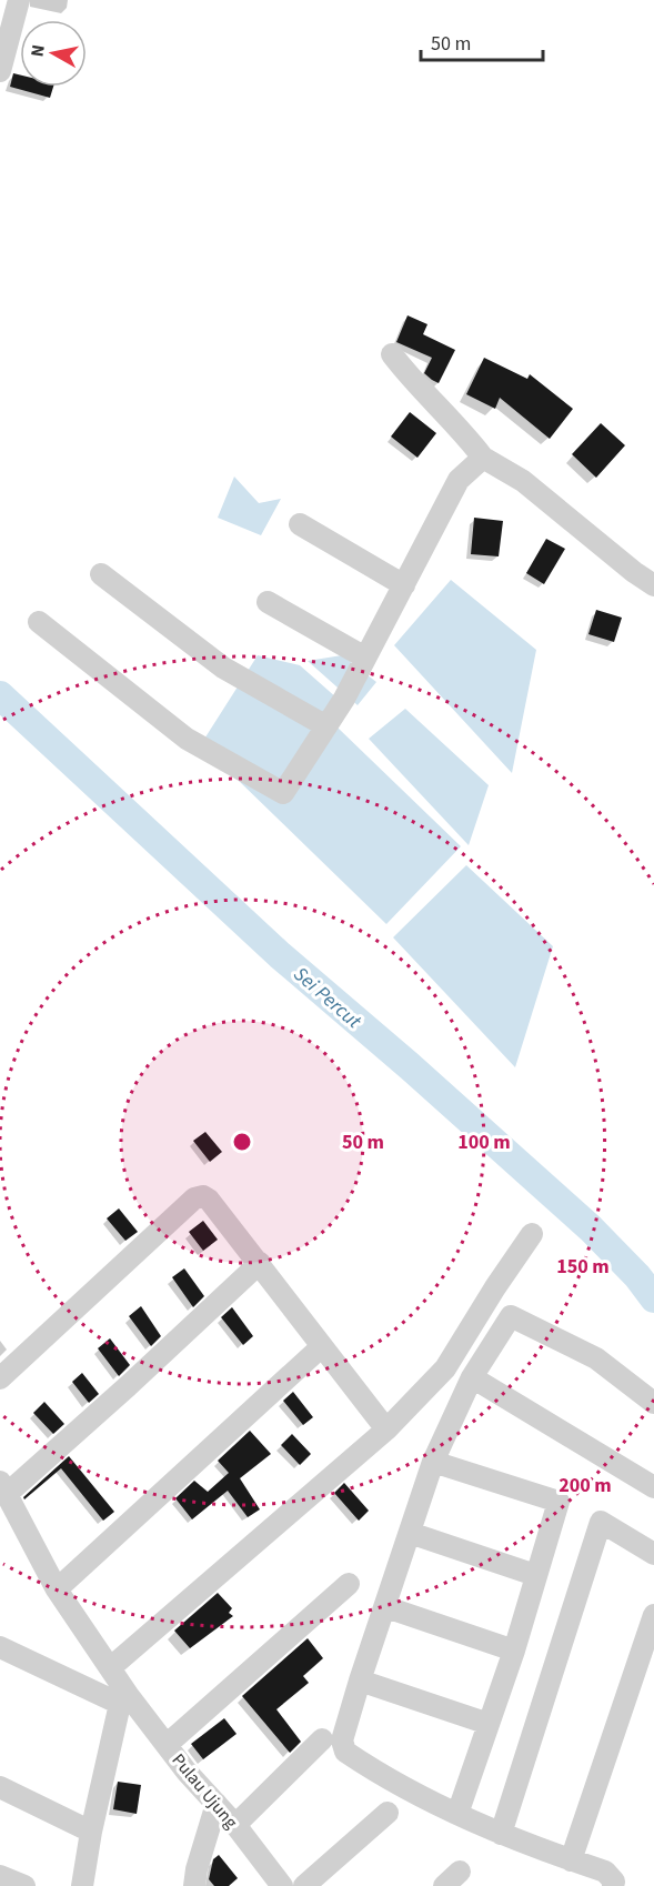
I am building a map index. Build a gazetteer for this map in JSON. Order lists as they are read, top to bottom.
{
  "streets": {
    "street": ["Pulau Ujung"]
  },
  "water": ["Sei Percut"],
  "scale_bar": "50 m",
  "north": "left",
  "rings": [
    "50 m",
    "100 m",
    "150 m",
    "200 m"
  ]
}
